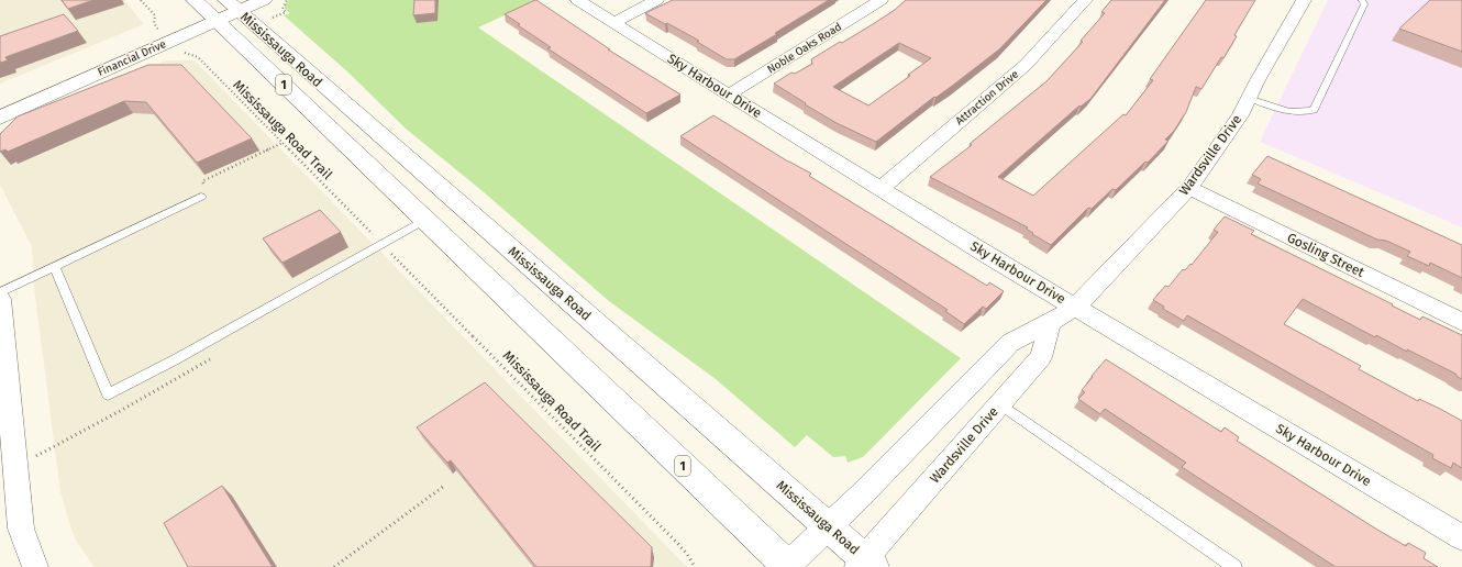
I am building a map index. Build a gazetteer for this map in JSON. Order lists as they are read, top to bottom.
{
  "streets": {
    "main road": ["Mississauga Road", "Financial Drive", "1"],
    "street": [
      "Noble Oaks Road",
      "Sky Harbour Drive",
      "Attraction Drive",
      "Wardsville Drive",
      "Gosling Street"
    ],
    "path": ["Mississauga Road Trail"]
  },
  "crossings": [
    ["Noble Oaks Road", "Sky Harbour Drive"],
    ["Mississauga Road", "Financial Drive"],
    ["Mississauga Road", "Wardsville Drive"],
    ["Sky Harbour Drive", "Attraction Drive"],
    ["Sky Harbour Drive", "Wardsville Drive"],
    ["Wardsville Drive", "Gosling Street"]
  ]
}
